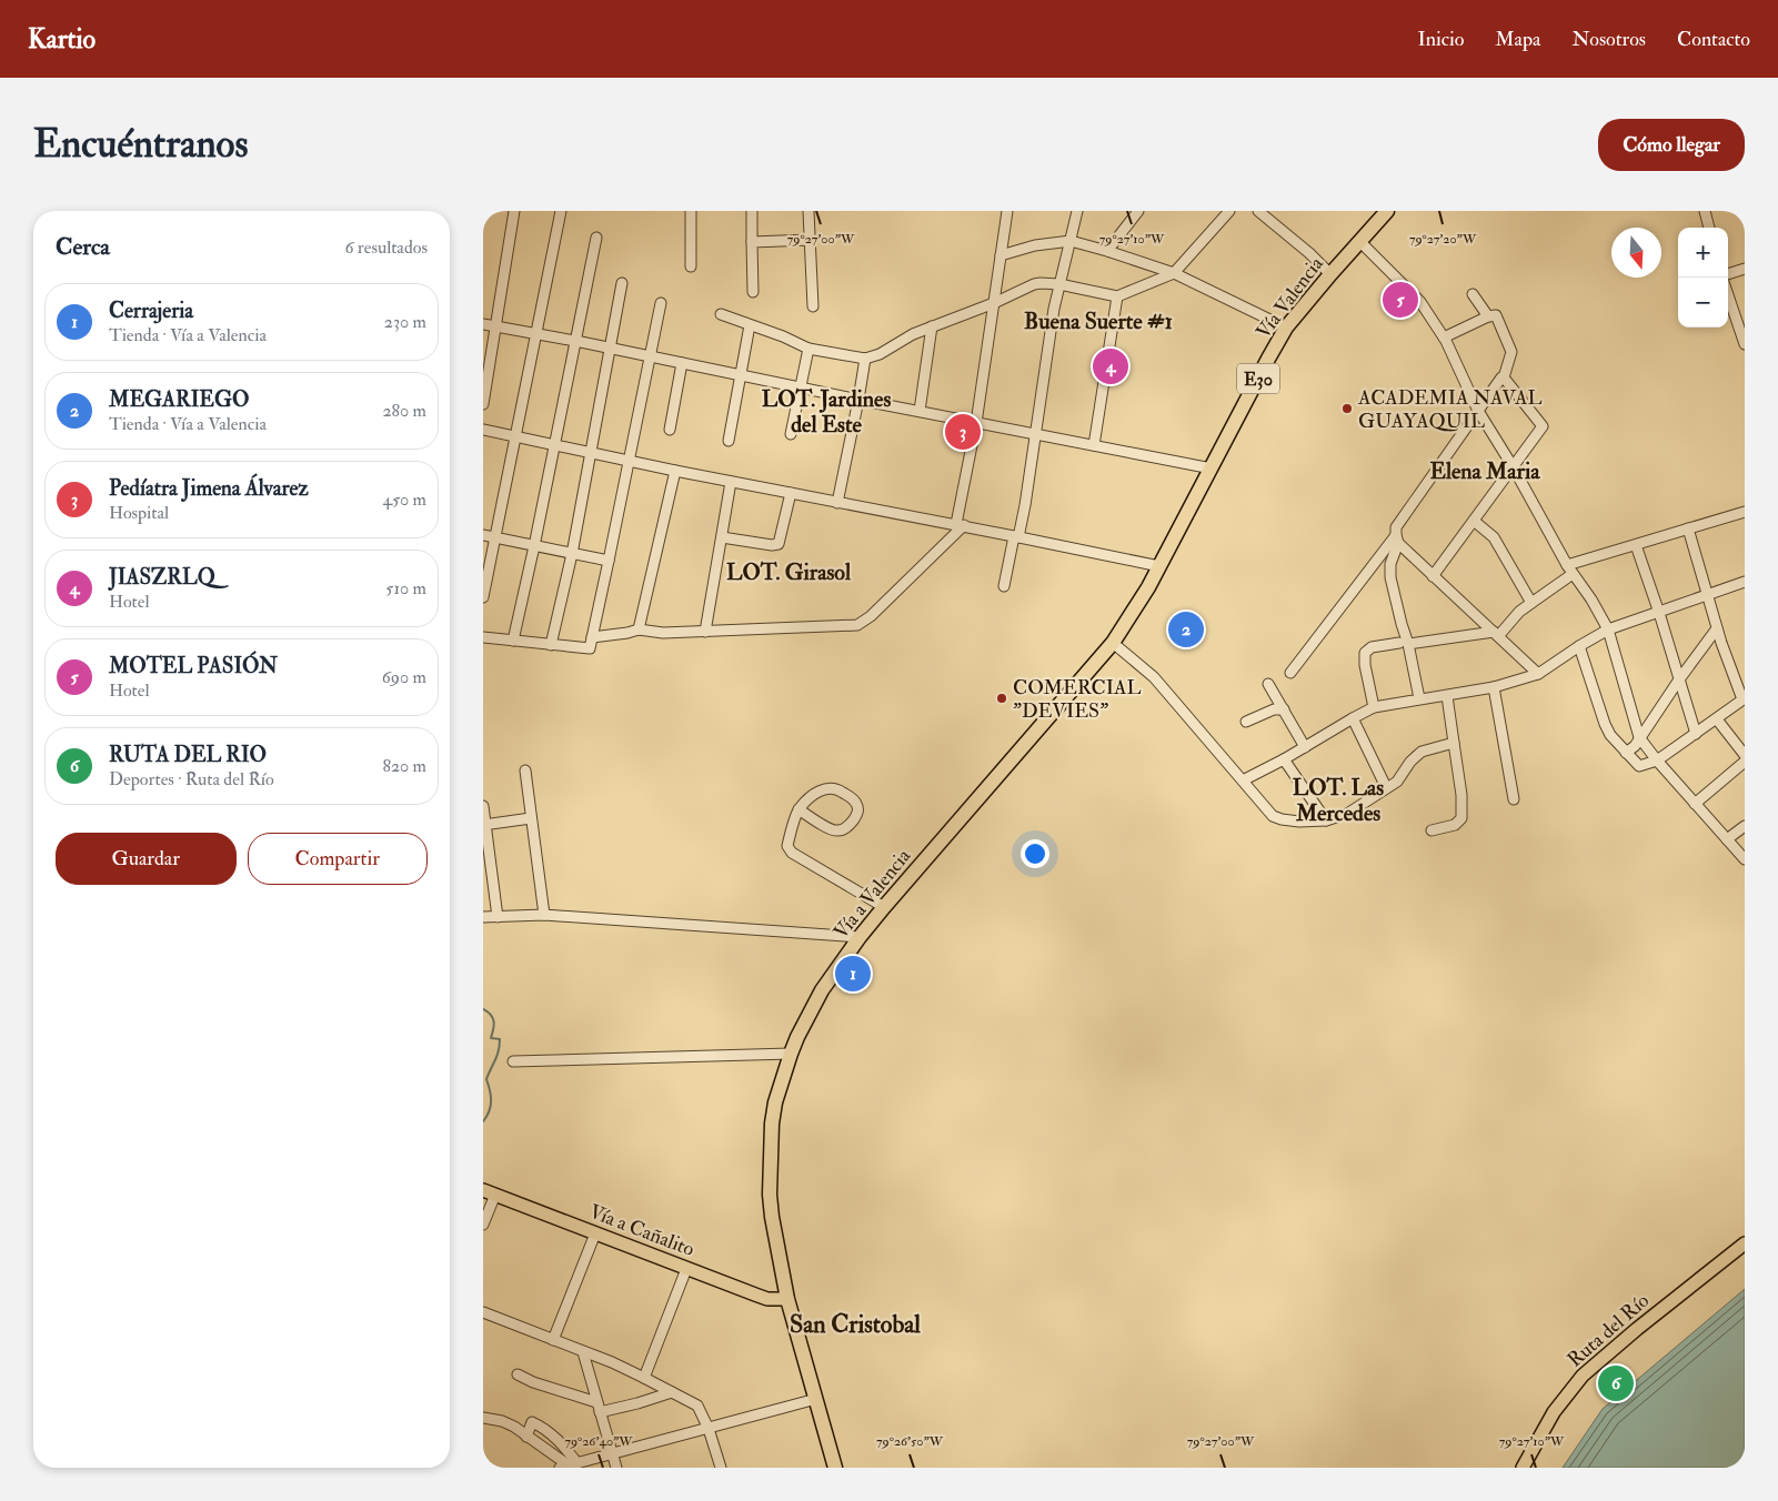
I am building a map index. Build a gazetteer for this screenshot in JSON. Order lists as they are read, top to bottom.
{
  "streets": {
    "highway": ["Vía Valencia", "E30", "Vía a Valencia"],
    "main road": ["Vía a Cañalito", "Ruta del Río"]
  },
  "crossings": [
    ["Vía Valencia", "Vía a Valencia"],
    ["Vía a Valencia", "Vía a Cañalito"]
  ],
  "districts": [
    "Buena Suerte #1",
    "LOT. Jardines del Este",
    "Elena Maria",
    "LOT. Girasol",
    "LOT. Las Mercedes",
    "San Cristobal"
  ],
  "places": ["ACADEMIA NAVAL GUAYAQUIL", "COMERCIAL \"DEVIES\""],
  "north": "bottom",
  "page": {
    "header": "Kartio",
    "nav": [
      "Inicio",
      "Mapa",
      "Nosotros",
      "Contacto"
    ],
    "buttons": [
      "Cómo llegar",
      ["Guardar", "Compartir"]
    ],
    "title": "Encuéntranos",
    "heading": ["Cerca", "6 resultados"],
    "map_buttons": ["+", "−"],
    "pins": [
      "5",
      "4",
      "3",
      "2",
      "1",
      "6"
    ],
    "list": [
      {
        "mark": "1",
        "name": "Cerrajeria",
        "note": "Tienda · Vía a Valencia",
        "value": "230 m"
      },
      {
        "mark": "2",
        "name": "MEGARIEGO",
        "note": "Tienda · Vía a Valencia",
        "value": "280 m"
      },
      {
        "mark": "3",
        "name": "Pedíatra Jimena Álvarez",
        "note": "Hospital",
        "value": "450 m"
      },
      {
        "mark": "4",
        "name": "JIASZRLQ",
        "note": "Hotel",
        "value": "510 m"
      },
      {
        "mark": "5",
        "name": "MOTEL PASIÓN",
        "note": "Hotel",
        "value": "690 m"
      },
      {
        "mark": "6",
        "name": "RUTA DEL RIO",
        "note": "Deportes · Ruta del Río",
        "value": "820 m"
      }
    ]
  },
  "coordinates": [
    "79°27'00\"W",
    "79°27'10\"W",
    "79°27'20\"W",
    "79°26'40\"W",
    "79°26'50\"W"
  ]
}
